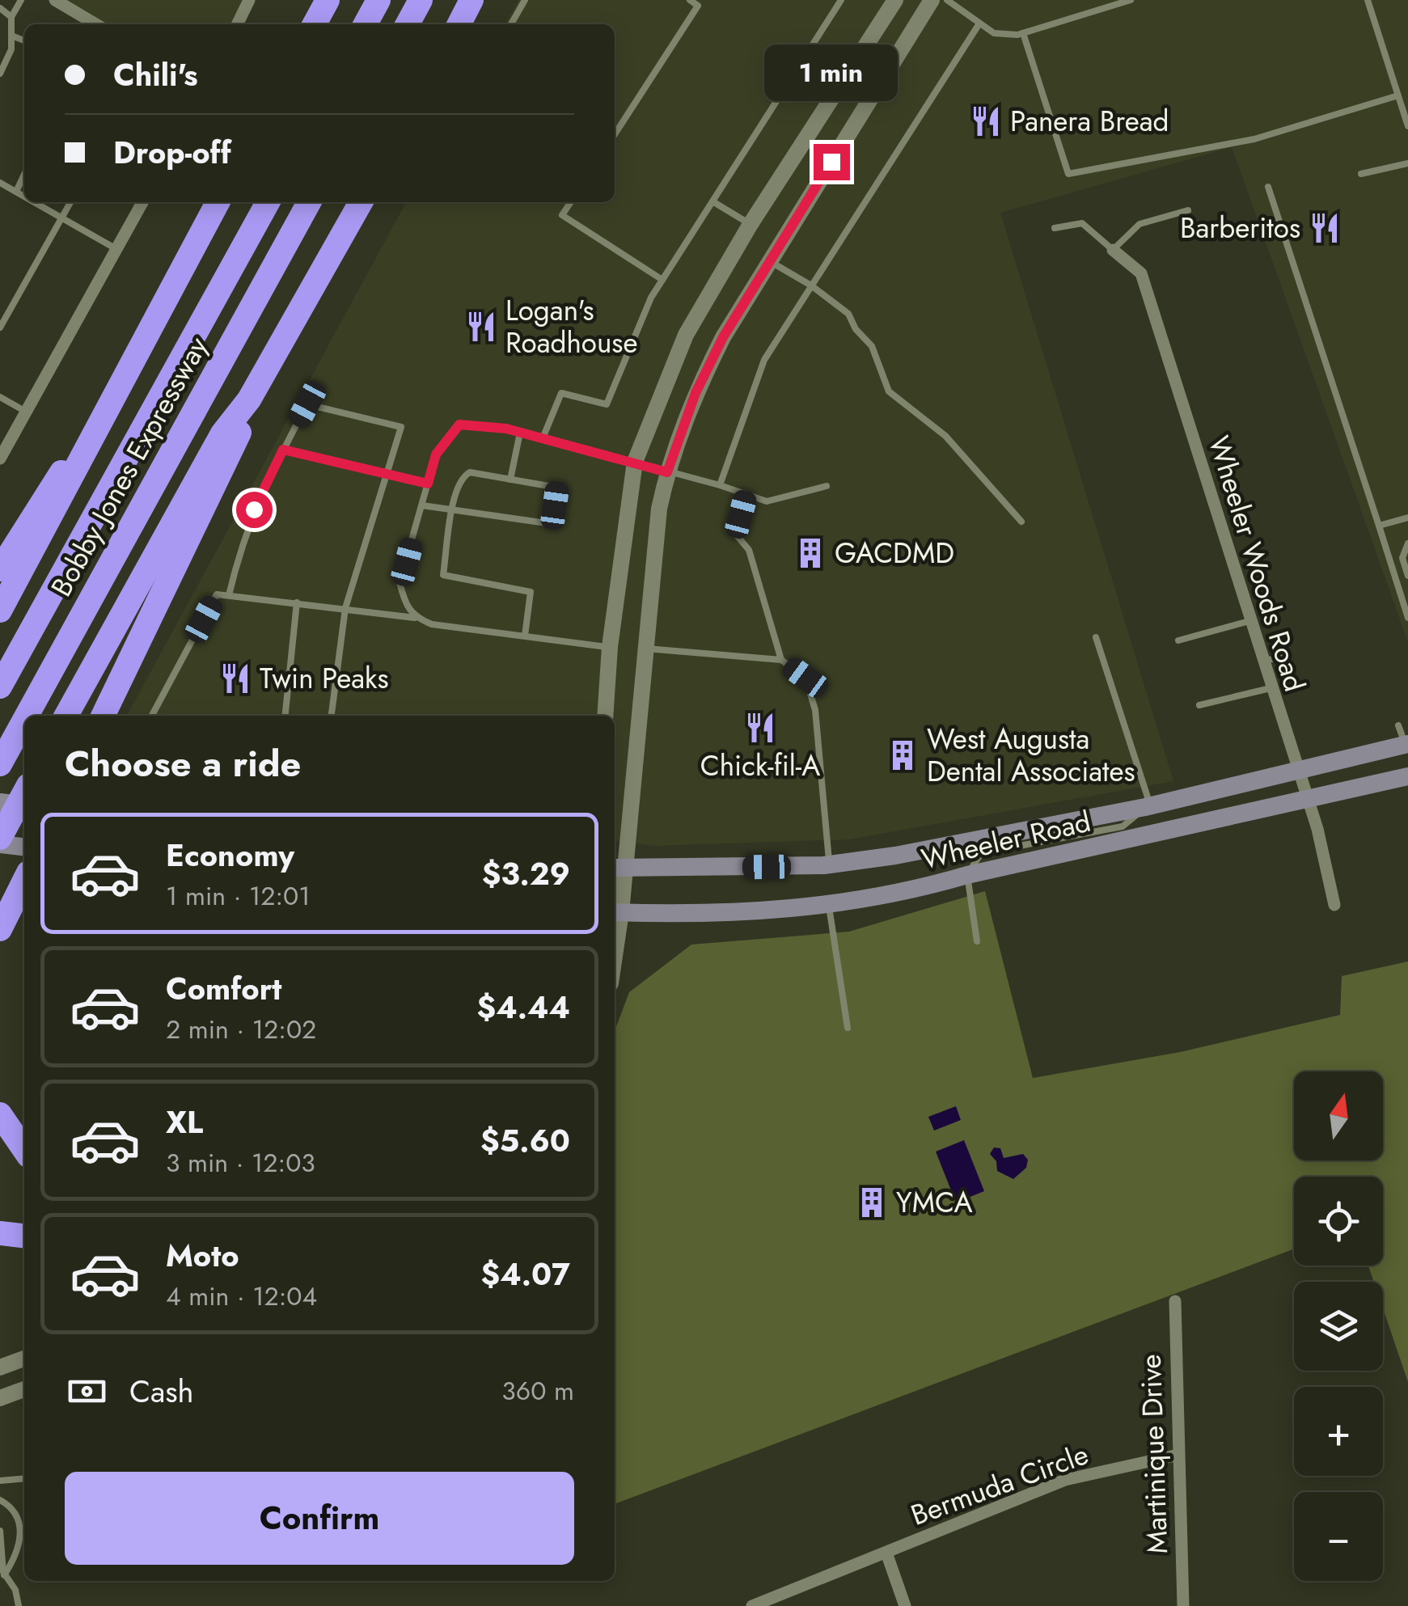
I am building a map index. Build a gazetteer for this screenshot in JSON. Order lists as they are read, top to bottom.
{
  "streets": {
    "highway": ["Bobby Jones Expressway"],
    "main road": ["Wheeler Road"],
    "street": ["Wheeler Woods Road", "Martinique Drive", "Bermuda Circle"]
  },
  "crossings": [
    ["Wheeler Woods Road", "Wheeler Road"],
    ["Martinique Drive", "Bermuda Circle"]
  ],
  "places": {
    "restaurant": [
      "Panera Bread",
      "Barberitos",
      "Logan's Roadhouse",
      "Twin Peaks",
      "Chick-fil-A"
    ],
    "building": ["GACDMD", "West Augusta Dental Associates", "YMCA"]
  },
  "north": "top",
  "page": {
    "banner": ["Chili's", "Drop-off"],
    "bubble": "1 min",
    "heading": "Choose a ride",
    "list": [
      {
        "name": "Economy",
        "note": "1 min · 12:01",
        "value": "$3.29"
      },
      {
        "name": "Comfort",
        "note": "2 min · 12:02",
        "value": "$4.44"
      },
      {
        "name": "XL",
        "note": "3 min · 12:03",
        "value": "$5.60"
      },
      {
        "name": "Moto",
        "note": "4 min · 12:04",
        "value": "$4.07"
      }
    ],
    "map_buttons": ["+", "−"],
    "pay": ["Cash", "360 m"],
    "buttons": "Confirm"
  }
}
